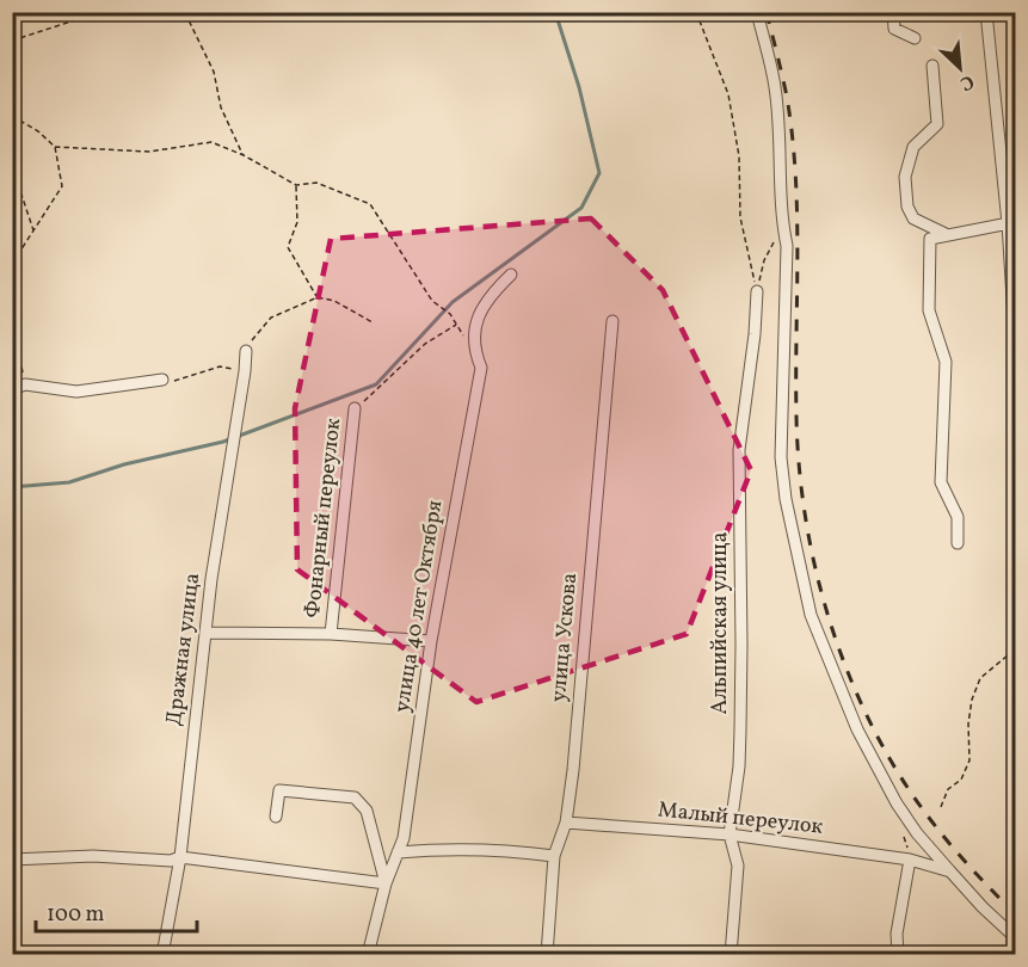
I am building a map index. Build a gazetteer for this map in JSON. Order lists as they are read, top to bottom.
{
  "streets": {
    "street": [
      "Фонарный переулок",
      "улица 40 лет Октября",
      "Альпийская улица",
      "улица Ускова",
      "Дражная улица",
      "Малый переулок"
    ]
  },
  "crossings": [
    ["Альпийская улица", "Малый переулок"],
    ["улица Ускова", "Малый переулок"]
  ],
  "scale_bar": "100 m",
  "north": "bottom right"
}
